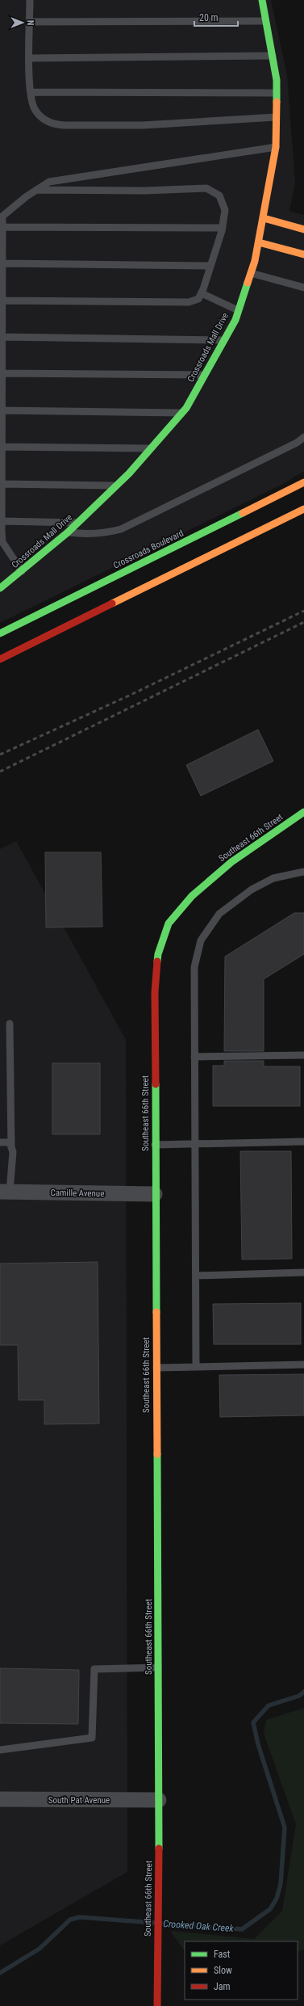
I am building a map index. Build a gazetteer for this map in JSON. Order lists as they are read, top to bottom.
{
  "streets": {
    "street": [
      "Crossroads Mall Drive",
      "Crossroads Boulevard",
      "Southeast 66th Street",
      "Camille Avenue",
      "South Pat Avenue"
    ]
  },
  "crossings": [
    ["Southeast 66th Street", "Camille Avenue"],
    ["Southeast 66th Street", "South Pat Avenue"]
  ],
  "water": ["Crooked Oak Creek"],
  "legend": ["Fast", "Slow", "Jam"],
  "scale_bar": "20 m",
  "north": "right"
}
